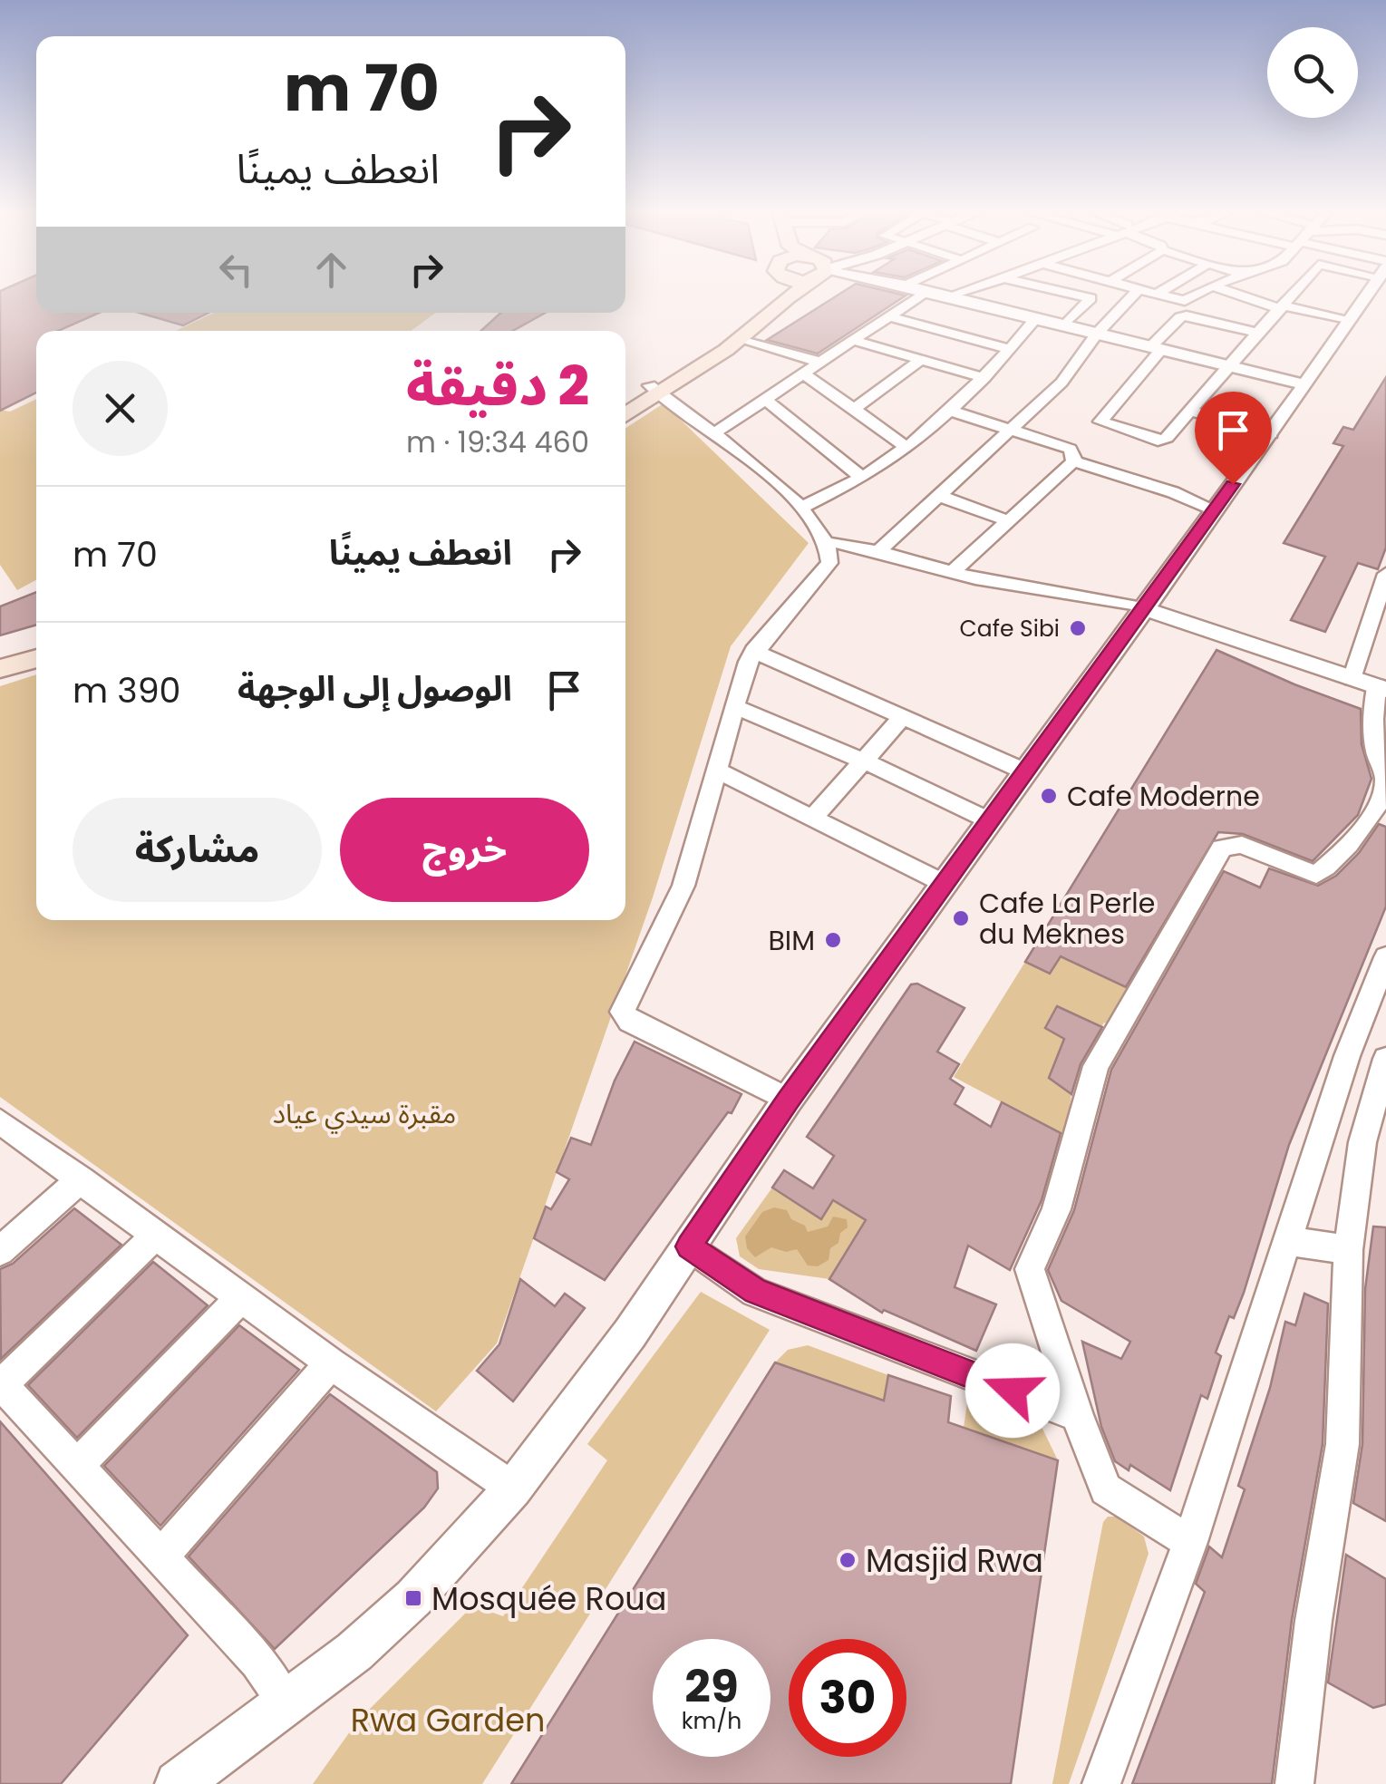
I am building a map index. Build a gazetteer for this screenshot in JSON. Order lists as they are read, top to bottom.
{
  "parks": ["مقبرة سيدي عياد", "Rwa Garden"],
  "places": {
    "other": [
      "Cafe Sibi",
      "Cafe Moderne",
      "Cafe La Perle du Meknes",
      "BIM",
      "Masjid Rwa"
    ],
    "transit": ["Mosquée Roua"]
  },
  "page": {
    "turn": ["70 m", "انعطف يمينًا"],
    "heading": ["2 دقيقة", "460 m · 19:34"],
    "list": [
      {
        "name": "انعطف يمينًا",
        "value": "70 m"
      },
      {
        "name": "الوصول إلى الوجهة",
        "value": "390 m"
      }
    ],
    "buttons": ["خروج", "مشاركة"],
    "speed": "29 km/h",
    "limit": "30"
  }
}
